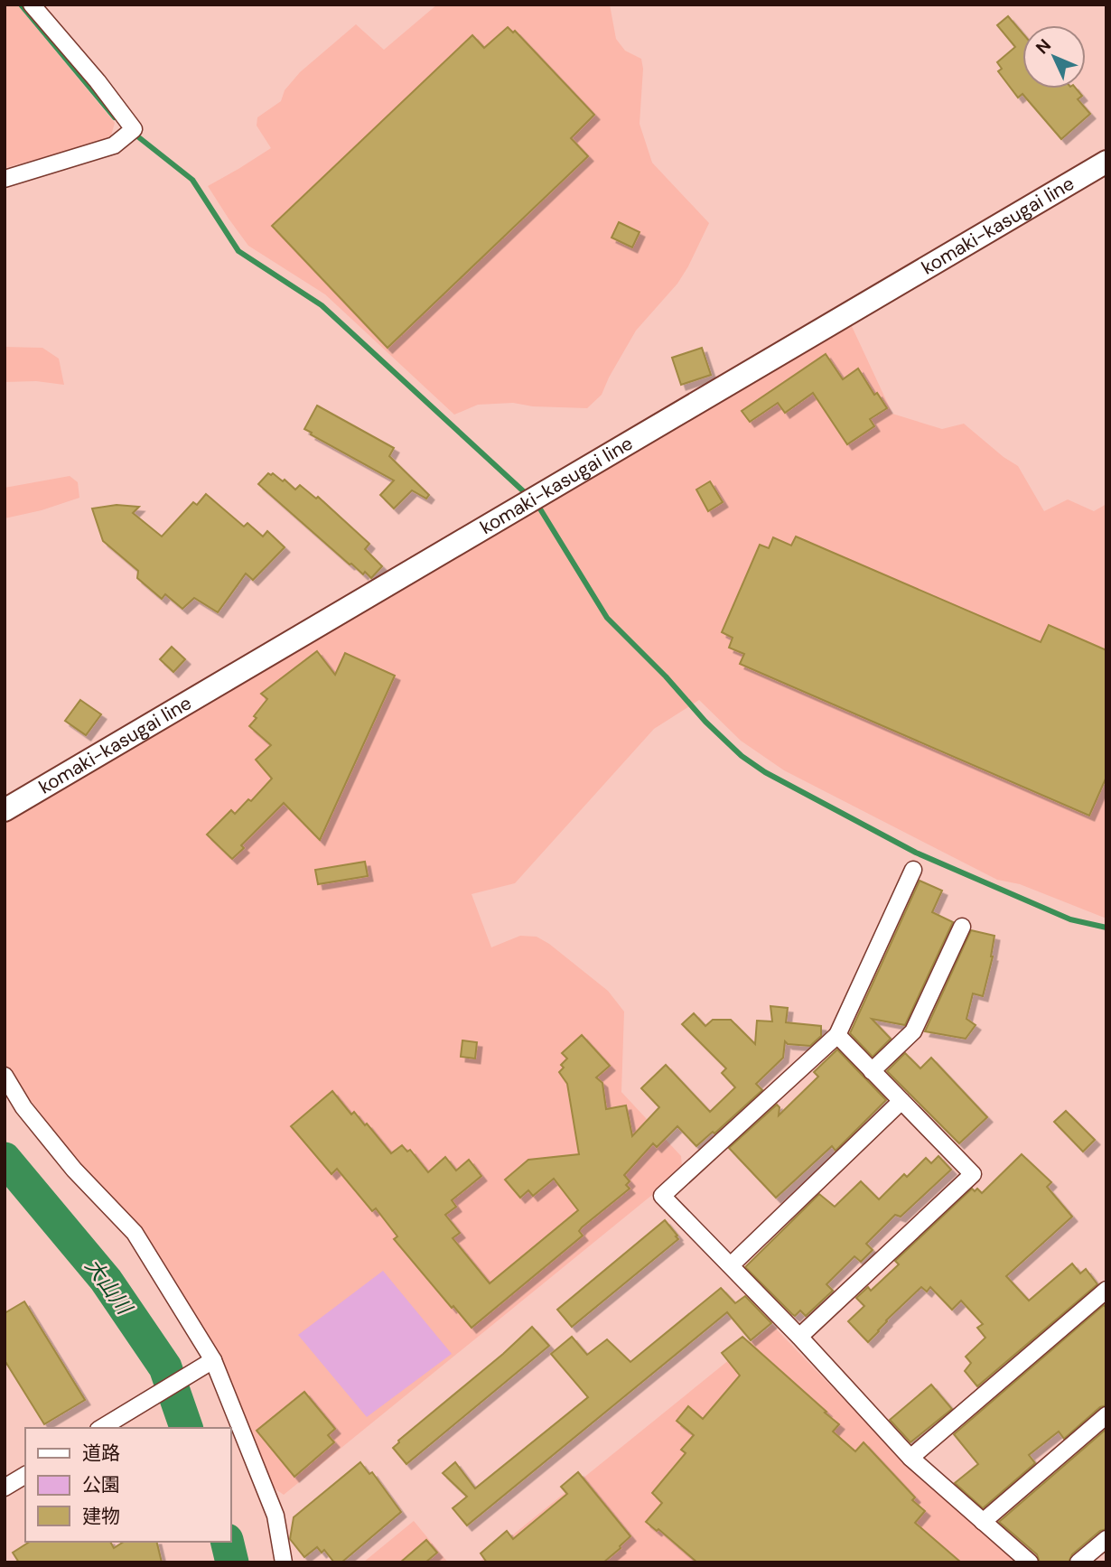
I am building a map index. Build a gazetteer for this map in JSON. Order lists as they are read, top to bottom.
{
  "streets": {
    "main road": ["komaki-kasugai line"]
  },
  "water": ["大山川"],
  "legend": ["道路", "公園", "建物"],
  "north": "top left"
}
